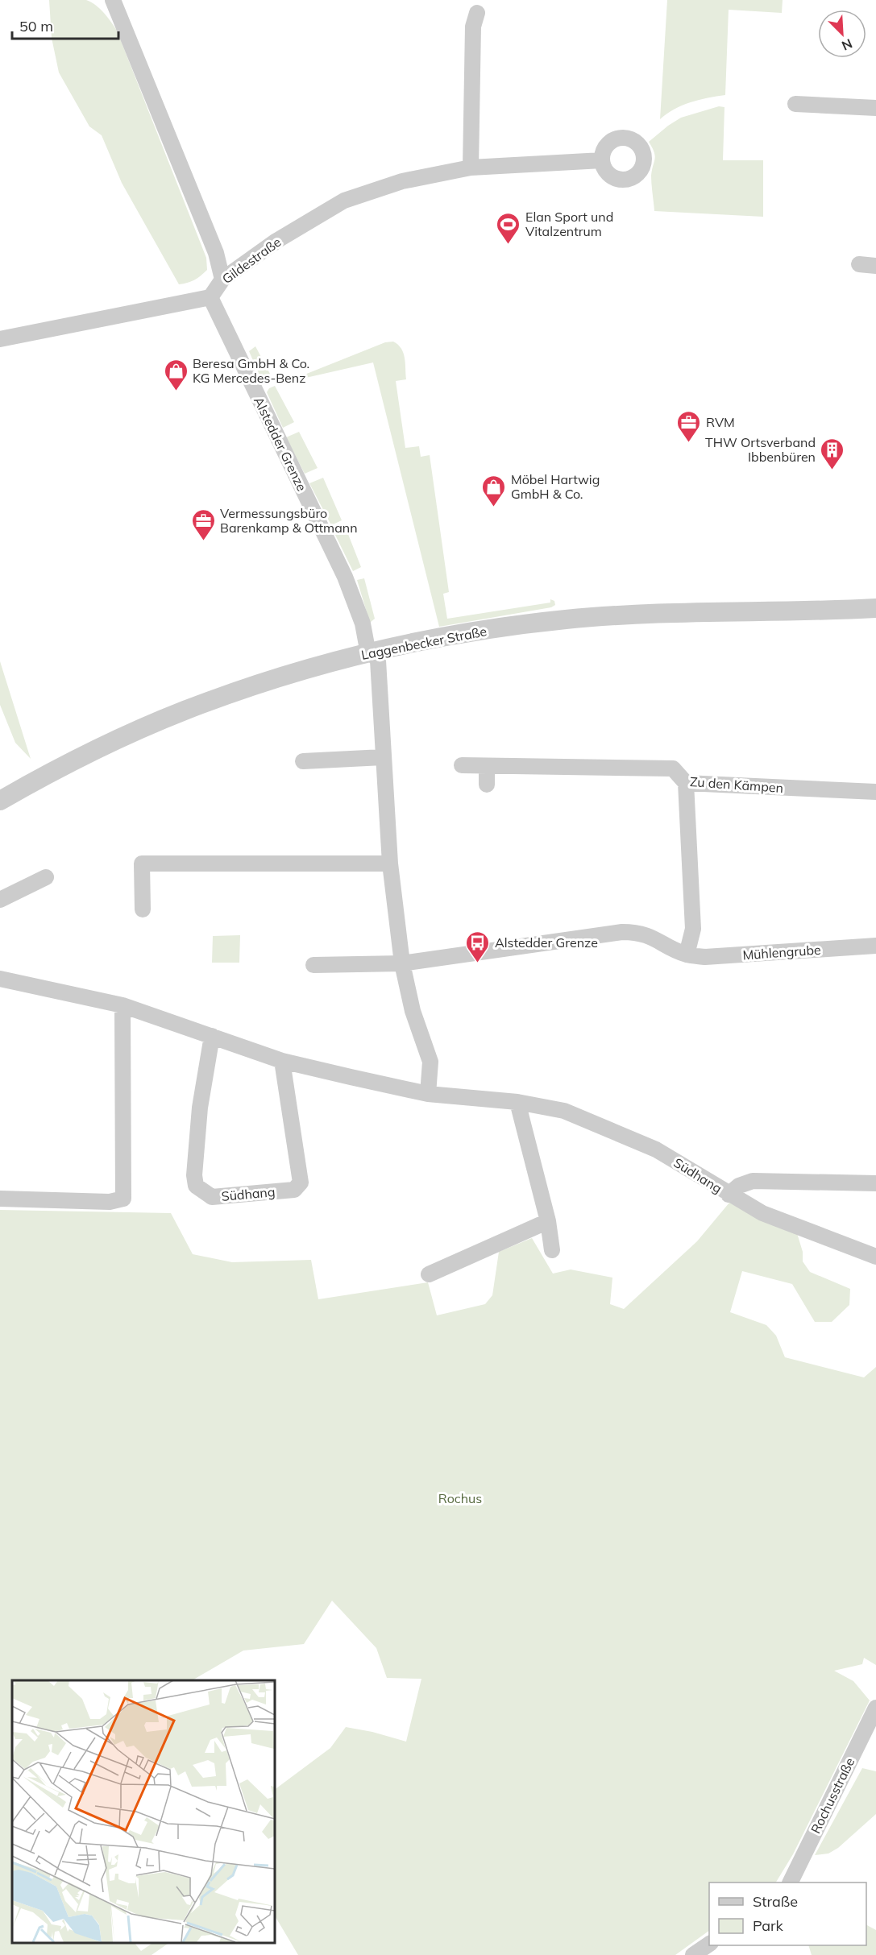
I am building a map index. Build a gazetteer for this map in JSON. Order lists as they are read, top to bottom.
{
  "streets": {
    "street": [
      "Gildestraße",
      "Alstedder Grenze",
      "Laggenbecker Straße",
      "Zu den Kämpen",
      "Mühlengrube",
      "Südhang",
      "Rochusstraße"
    ]
  },
  "crossings": [
    ["Gildestraße", "Alstedder Grenze"],
    ["Alstedder Grenze", "Laggenbecker Straße"],
    ["Alstedder Grenze", "Mühlengrube"],
    ["Alstedder Grenze", "Südhang"]
  ],
  "parks": ["Rochus"],
  "places": {
    "sports": ["Elan Sport und Vitalzentrum"],
    "shop": ["Beresa GmbH & Co. KG Mercedes-Benz", "Möbel Hartwig GmbH & Co."],
    "office": ["RVM", "Vermessungsbüro Barenkamp & Ottmann"],
    "building": ["THW Ortsverband Ibbenbüren"],
    "bus stop": ["Alstedder Grenze"]
  },
  "legend": ["Straße", "Park"],
  "scale_bar": "50 m",
  "north": "bottom right"
}
